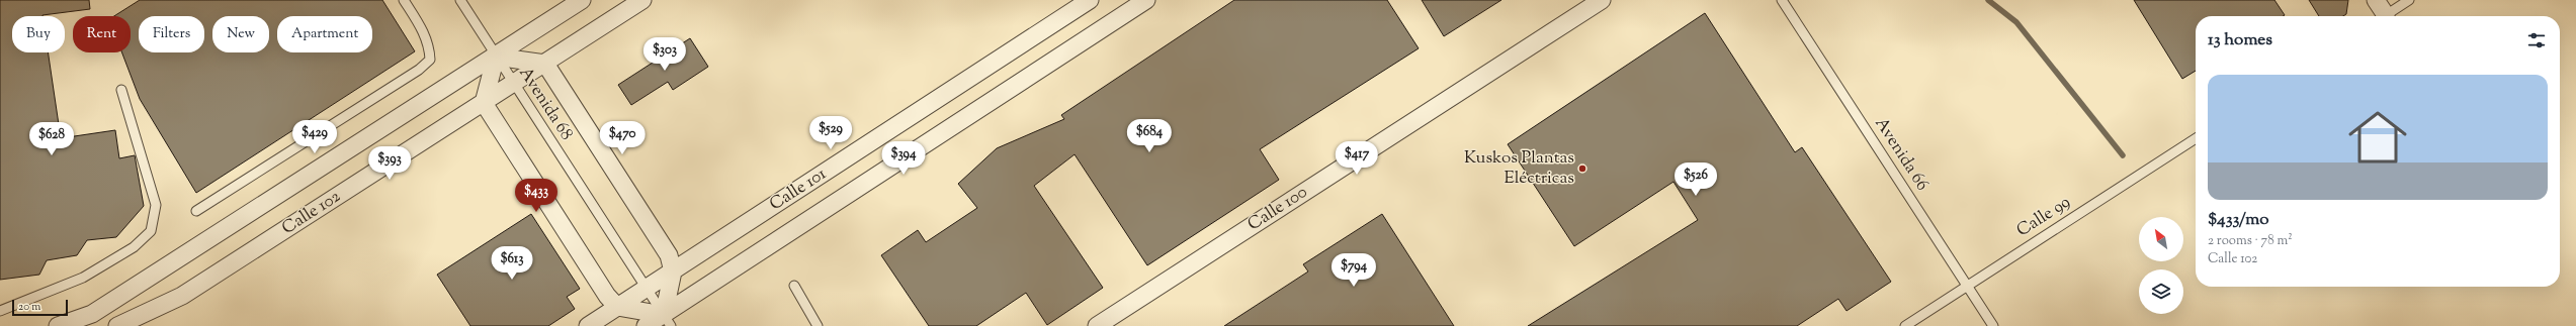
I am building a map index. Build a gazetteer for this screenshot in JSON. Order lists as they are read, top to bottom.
{
  "streets": {
    "street": ["Calle 101", "Calle 100", "Calle 102"],
    "lane": ["Avenida 68", "Avenida 66", "Calle 99"]
  },
  "crossings": [
    ["Avenida 68", "Calle 101"],
    ["Avenida 68", "Calle 102"],
    ["Avenida 66", "Calle 99"]
  ],
  "places": ["Kuskos Plantas Eléctricas"],
  "scale_bar": "20 m",
  "north": "top left",
  "page": {
    "chip": [
      "Buy",
      "Rent",
      "Filters",
      "New",
      "Apartment"
    ],
    "heading": "13 homes",
    "price": [
      "$303",
      "$529",
      "$684",
      "$429",
      "$470",
      "$628",
      "$394",
      "$417",
      "$393",
      "$526",
      "$433",
      "$613",
      "$794"
    ],
    "list": [
      {
        "name": "$433/mo",
        "note": "2 rooms · 78 m² · Calle 102"
      }
    ],
    "scale": "20 m"
  }
}
